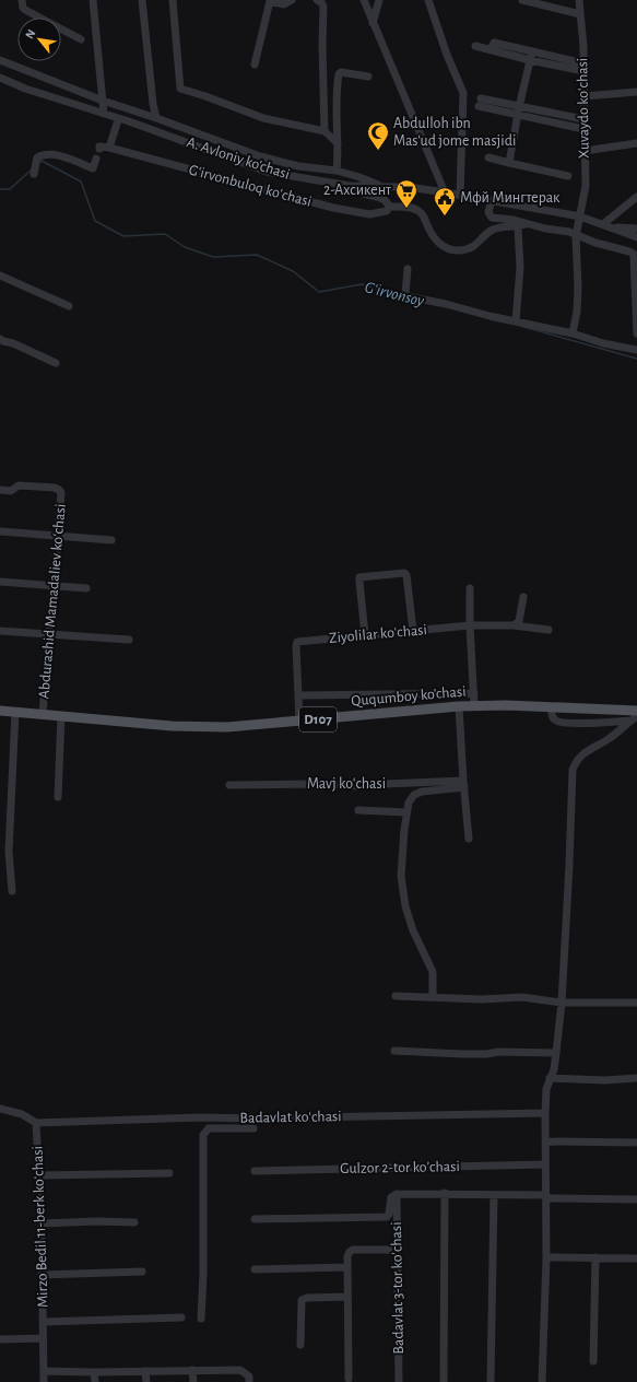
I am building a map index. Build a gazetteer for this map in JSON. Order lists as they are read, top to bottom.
{
  "streets": {
    "main road": ["Ququmboy ko'chasi", "D107"],
    "street": [
      "Xuvaydo koʻchasi",
      "A. Avloniy ko‘chasi",
      "Gʻirvonbuloq koʻchasi",
      "Abdurashid Mamadaliev koʻchasi",
      "Ziyolilar koʻchasi",
      "Mavj koʻchasi",
      "Badavlat koʻchasi",
      "Gulzor 2-tor koʼchasi",
      "Mirzo Bedil 11-berk koʻchasi",
      "Badavlat 3-tor koʼchasi"
    ]
  },
  "crossings": [
    ["Xuvaydo koʻchasi", "A. Avloniy ko‘chasi"],
    ["A. Avloniy ko‘chasi", "Gʻirvonbuloq koʻchasi"],
    ["Abdurashid Mamadaliev koʻchasi", "Ququmboy ko'chasi"],
    ["Badavlat koʻchasi", "Mirzo Bedil 11-berk koʻchasi"]
  ],
  "water": ["G‘irvonsoy"],
  "places": {
    "mosque": ["Abdulloh ibn Mas‘ud jome masjidi"],
    "supermarket": ["2-Ахсикент"],
    "public building": ["Мфй Мингтерак"]
  },
  "north": "top left"
}
